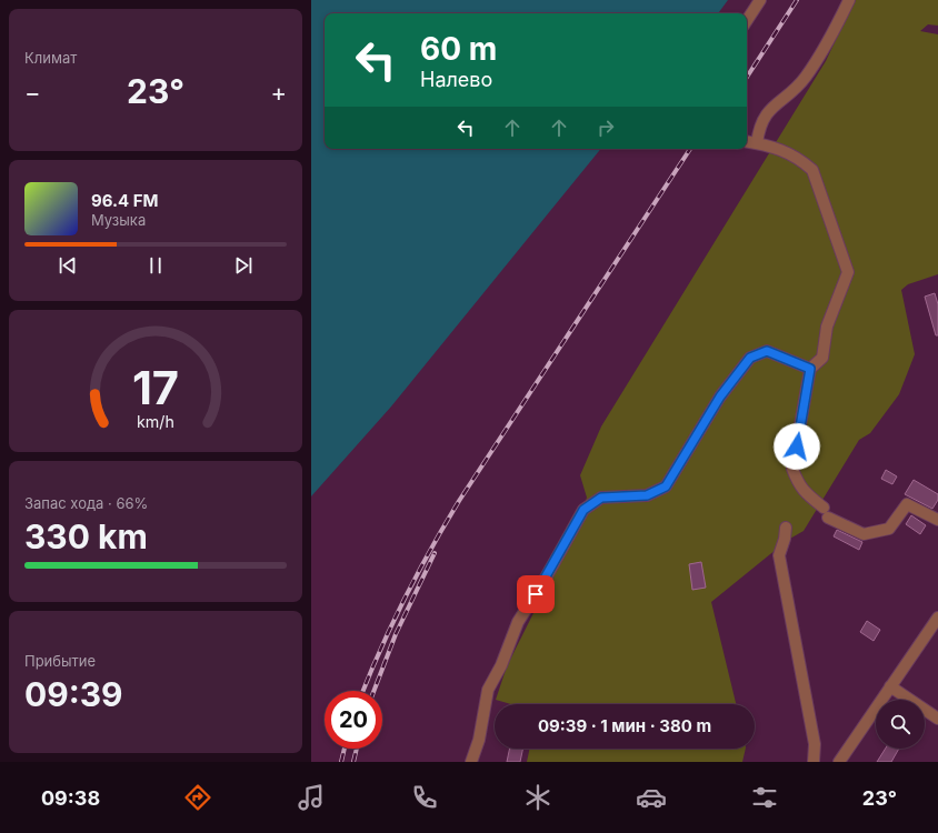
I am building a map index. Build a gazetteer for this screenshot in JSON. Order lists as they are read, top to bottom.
{
  "page": {
    "tile": [
      "Климат",
      ["Запас хода · 66%", "330 km"],
      ["Прибытие", "09:39"]
    ],
    "turn": ["60 m", "Налево"],
    "heat": ["−", "23°", "+"],
    "song": ["96.4 FM", "Музыка"],
    "limit": "20",
    "trip": "09:39 · 1 мин · 380 m",
    "tabs": ["09:38", "23°"],
    "gauge": ["17", "km/h"]
  }
}
